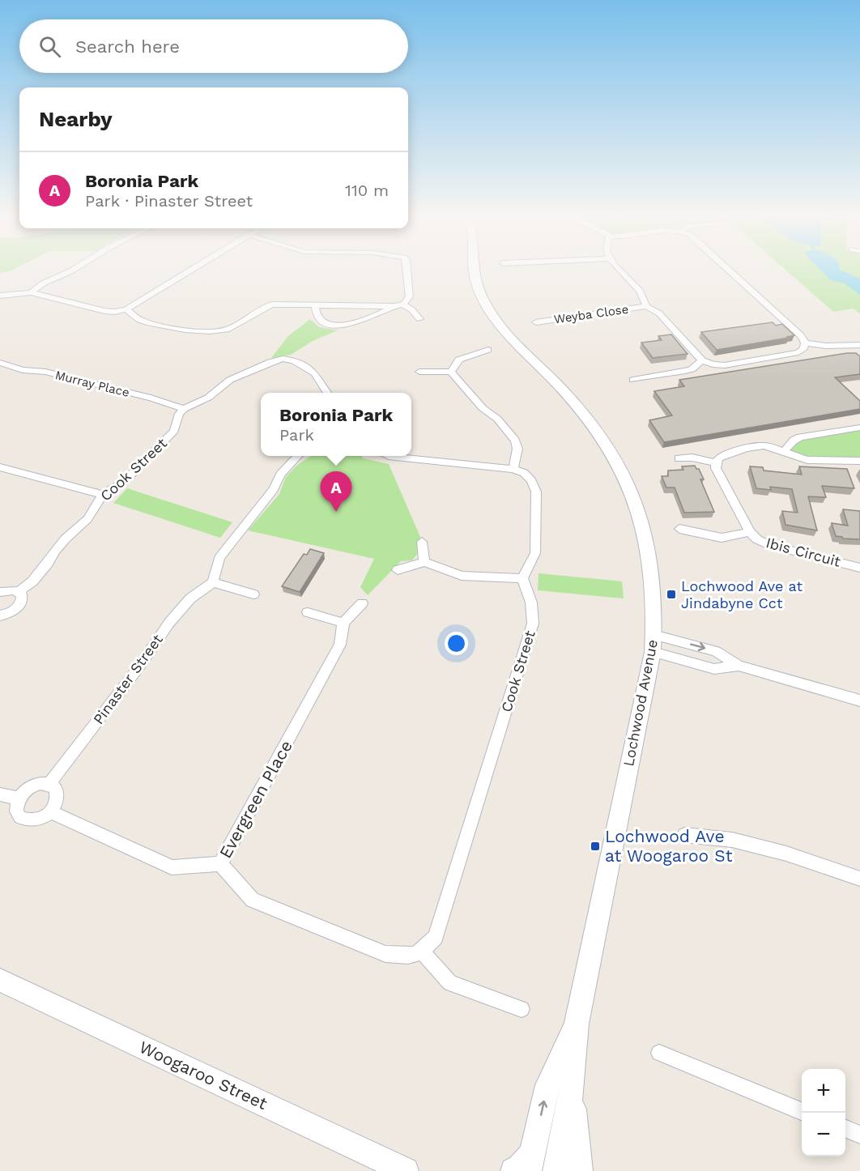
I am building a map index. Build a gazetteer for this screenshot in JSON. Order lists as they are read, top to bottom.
{
  "streets": {
    "street": [
      "Weyba Close",
      "Murray Place",
      "Cook Street",
      "Ibis Circuit",
      "Pinaster Street",
      "Lochwood Avenue",
      "Evergreen Place",
      "Woogaroo Street"
    ]
  },
  "crossings": [
    ["Murray Place", "Cook Street"],
    ["Pinaster Street", "Evergreen Place"]
  ],
  "places": {
    "transit": ["Lochwood Ave at Jindabyne Cct", "Lochwood Ave at Woogaroo St"]
  },
  "page": {
    "search": "Search here",
    "heading": "Nearby",
    "list": [
      {
        "mark": "A",
        "name": "Boronia Park",
        "note": "Park · Pinaster Street",
        "value": "110 m"
      }
    ],
    "popup": ["Boronia Park", "Park"],
    "pins": "A",
    "map_buttons": ["+", "−"]
  }
}
